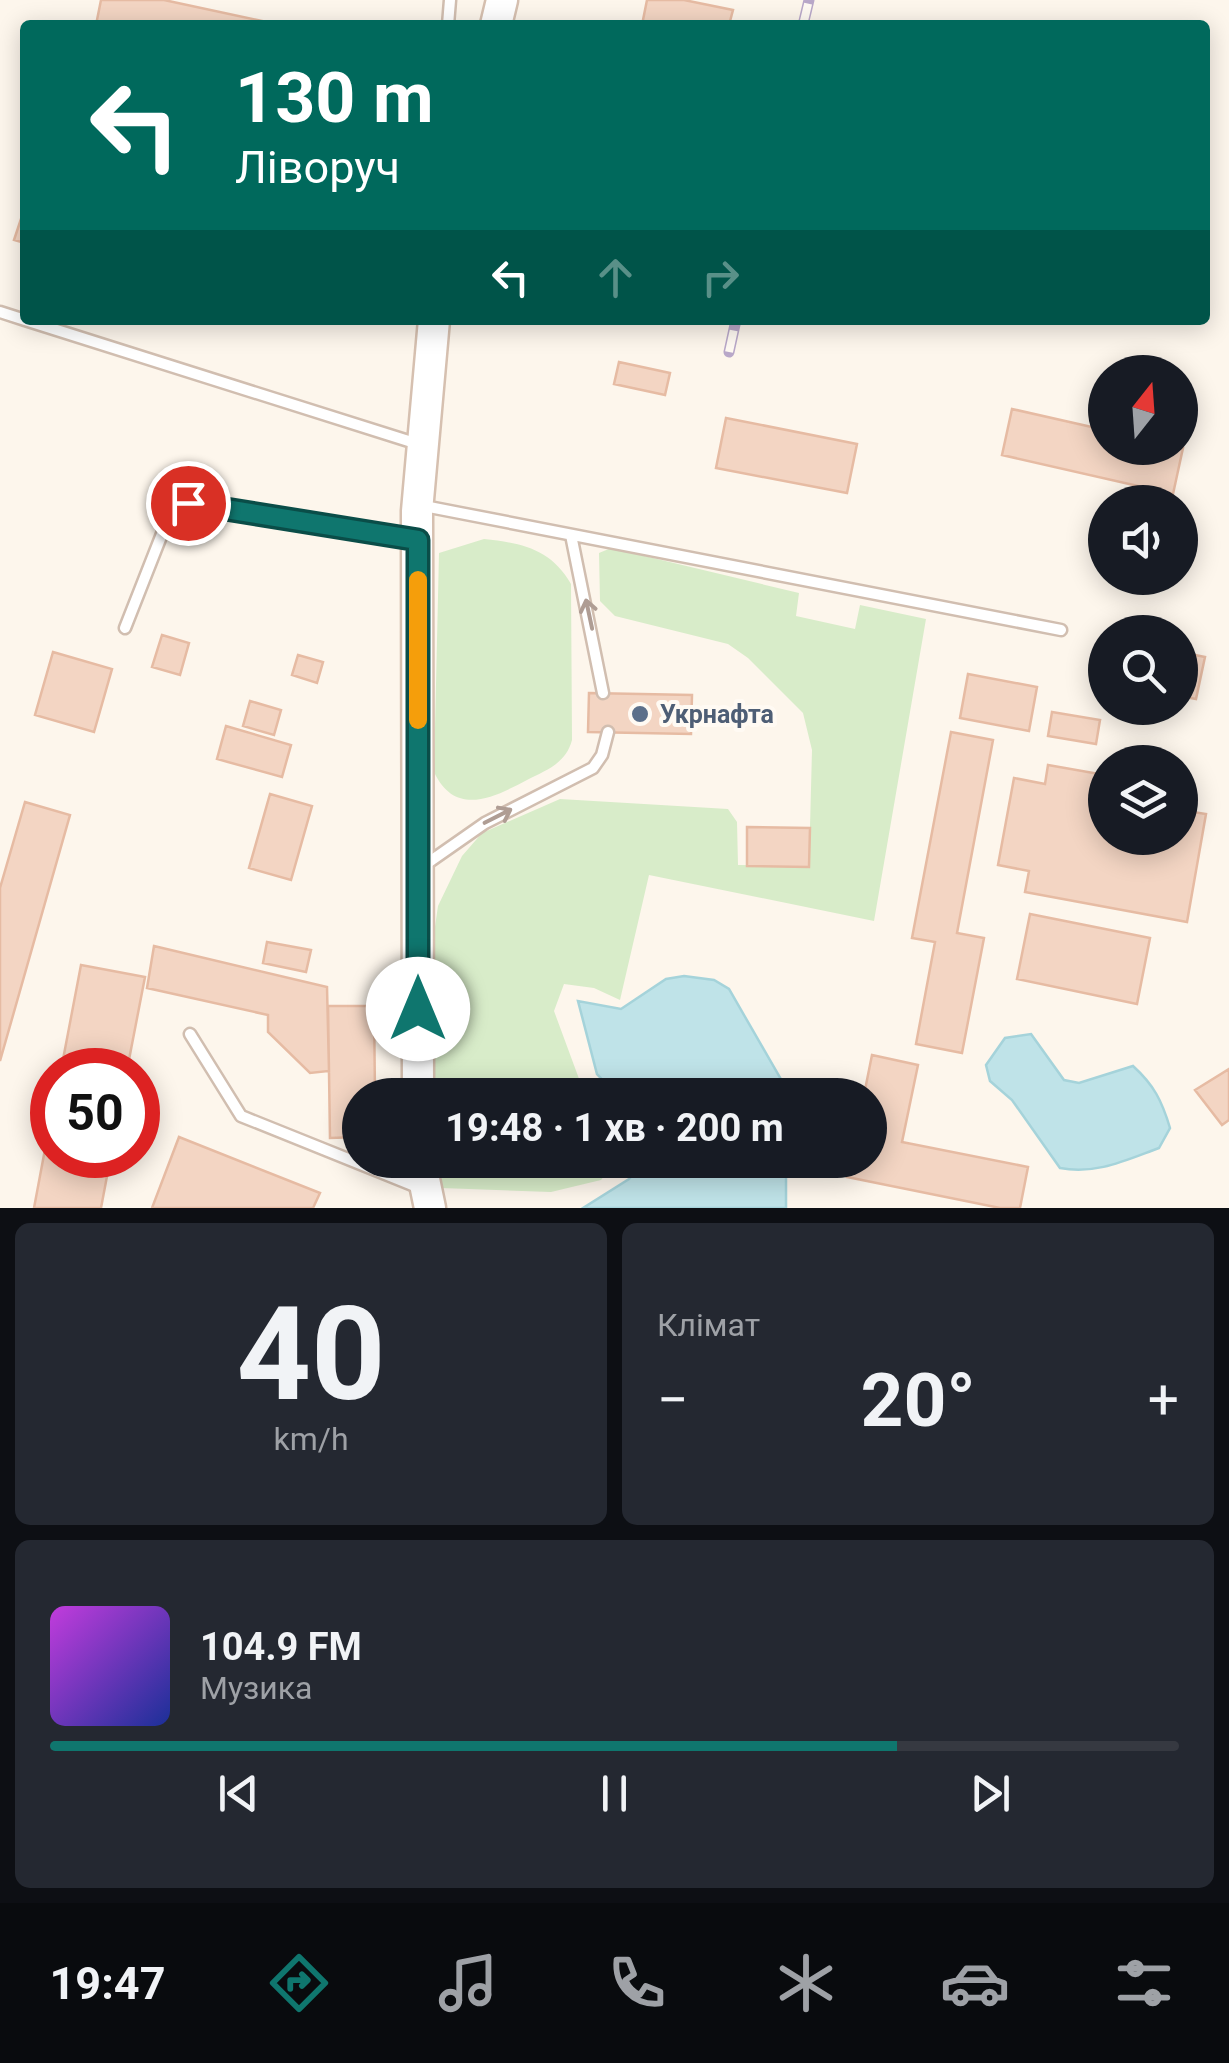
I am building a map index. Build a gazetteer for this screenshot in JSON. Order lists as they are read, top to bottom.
{
  "places": ["Укрнафта"],
  "north": "top",
  "page": {
    "turn": ["130 m", "Ліворуч"],
    "limit": "50",
    "trip": "19:48 · 1 хв · 200 m",
    "tile": [
      ["40", "km/h"],
      "Клімат"
    ],
    "heat": ["−", "20°", "+"],
    "song": ["104.9 FM", "Музика"],
    "tabs": "19:47"
  }
}
